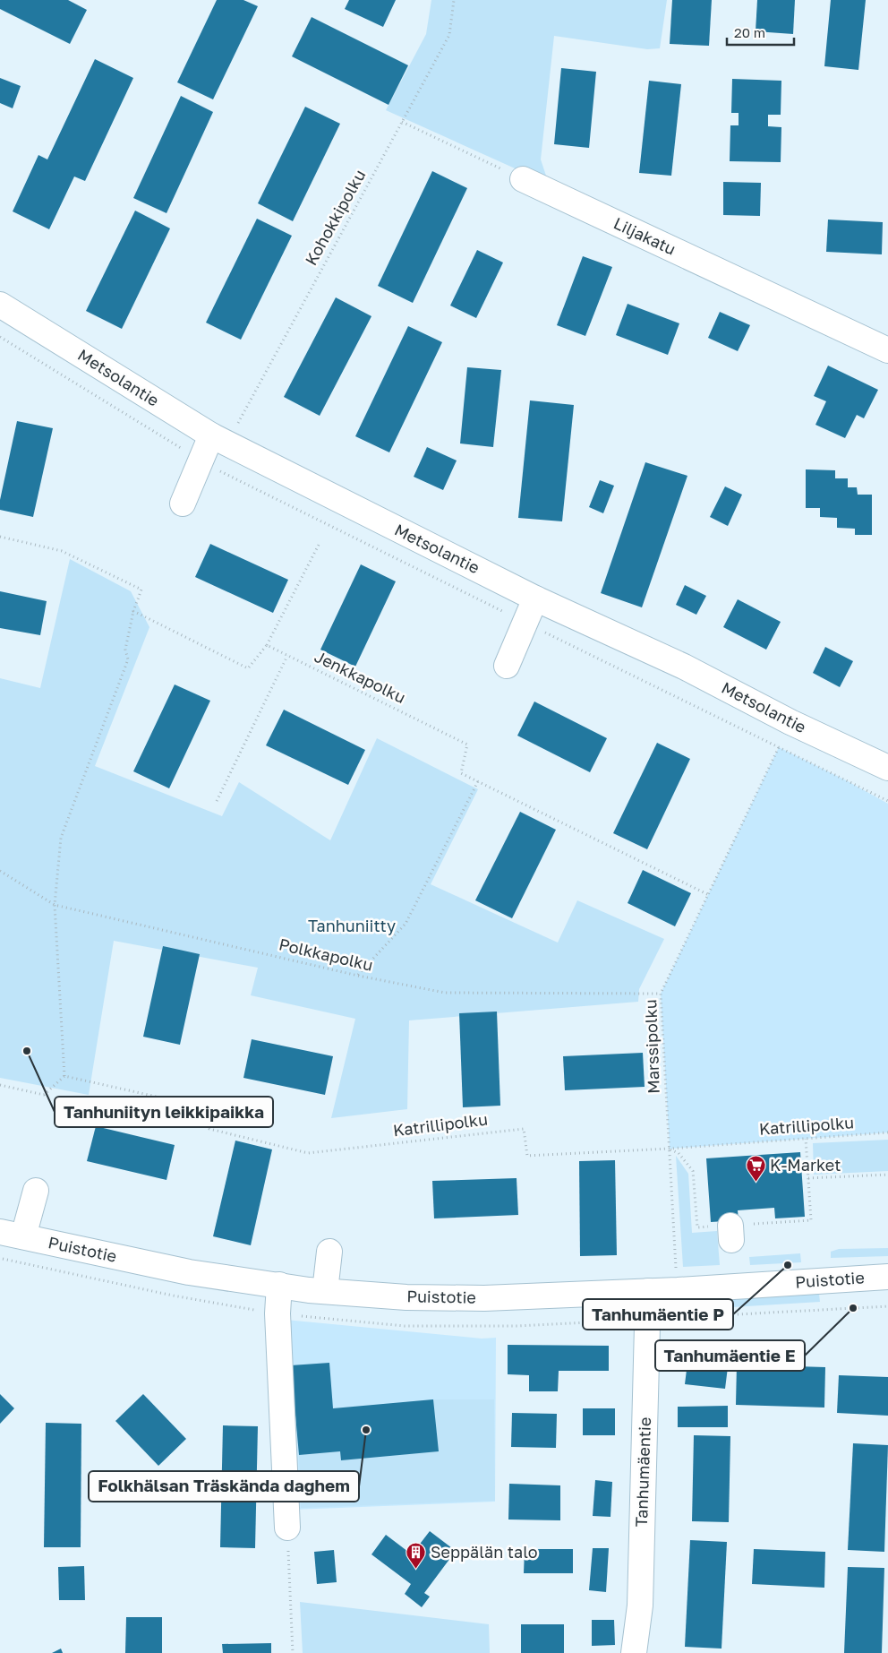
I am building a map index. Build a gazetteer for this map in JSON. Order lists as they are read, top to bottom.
{
  "streets": {
    "street": [
      "Liljakatu",
      "Metsolantie",
      "Puistotie",
      "Tanhumäentie"
    ],
    "path": [
      "Kohokkipolku",
      "Jenkkapolku",
      "Polkkapolku",
      "Marssipolku",
      "Katrillipolku"
    ]
  },
  "crossings": [
    ["Kohokkipolku", "Metsolantie"],
    ["Metsolantie", "Marssipolku"],
    ["Jenkkapolku", "Marssipolku"],
    ["Polkkapolku", "Marssipolku"],
    ["Marssipolku", "Katrillipolku"],
    ["Marssipolku", "Puistotie"],
    ["Puistotie", "Tanhumäentie"]
  ],
  "parks": ["Tanhuniitty"],
  "places": {
    "other": [
      "Tanhuniityn leikkipaikka",
      "Tanhumäentie P",
      "Tanhumäentie E",
      "Folkhälsan Träskända daghem"
    ],
    "supermarket": ["K-Market"],
    "building": ["Seppälän talo"]
  },
  "scale_bar": "20 m"
}
